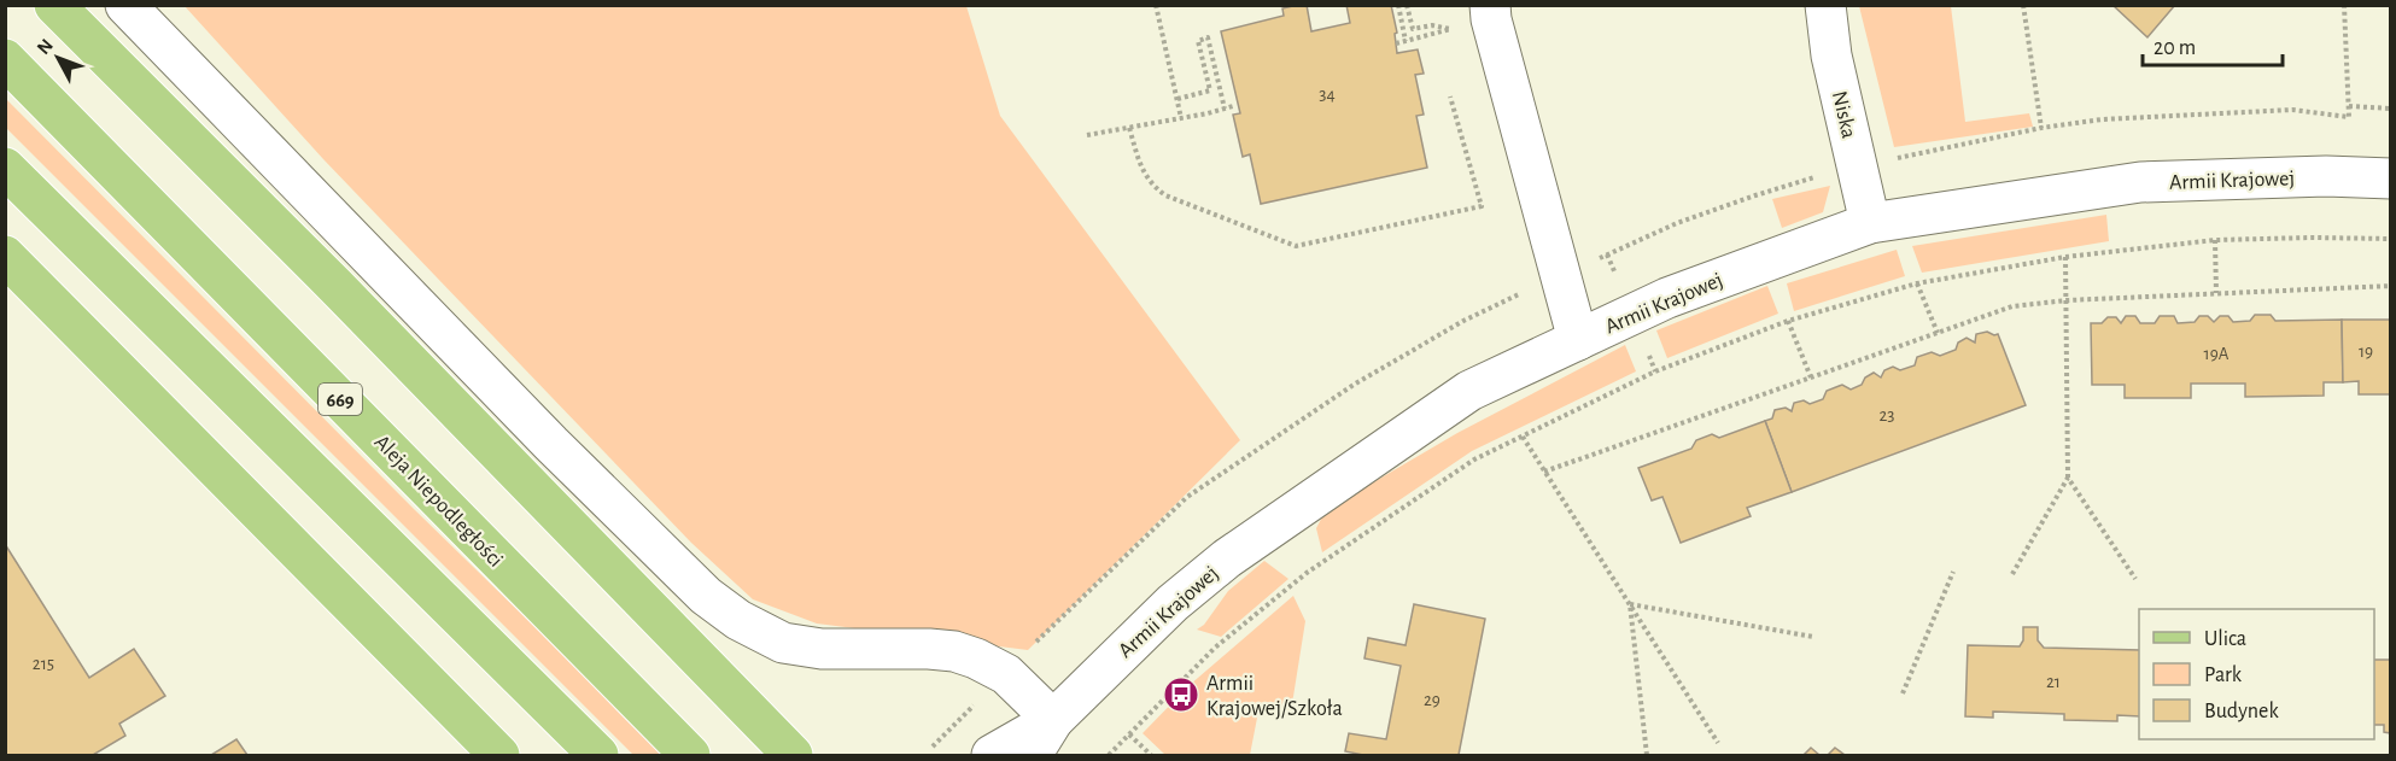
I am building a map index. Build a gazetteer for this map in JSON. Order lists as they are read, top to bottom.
{
  "streets": {
    "main road": ["669", "Aleja Niepodległości"],
    "street": ["Niska", "Armii Krajowej"]
  },
  "crossings": [
    ["Niska", "Armii Krajowej"]
  ],
  "places": {
    "bus stop": ["Armii Krajowej/Szkoła"]
  },
  "house_numbers": [
    "34",
    "19",
    "19A",
    "23",
    "215",
    "21",
    "29"
  ],
  "legend": ["Ulica", "Park", "Budynek"],
  "scale_bar": "20 m",
  "north": "top left"
}
